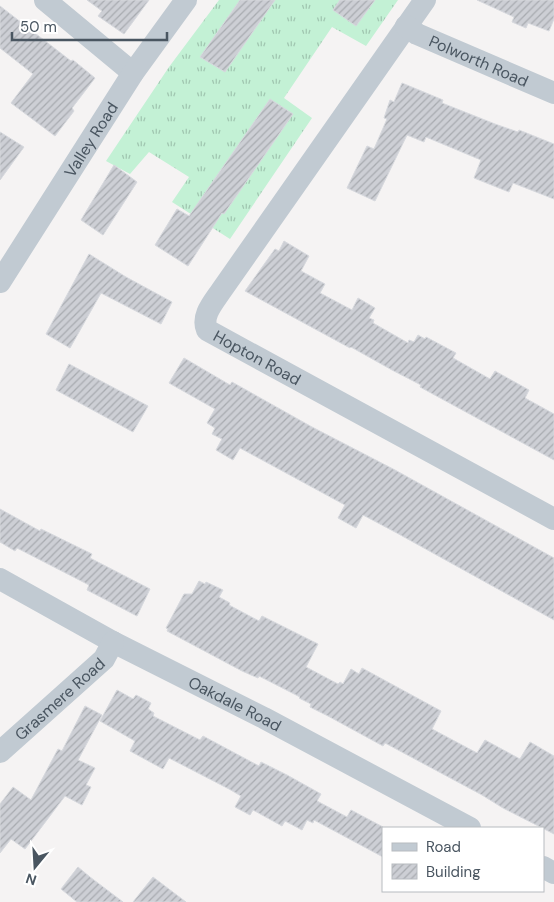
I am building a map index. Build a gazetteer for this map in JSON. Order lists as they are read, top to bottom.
{
  "streets": {
    "street": [
      "Polworth Road",
      "Valley Road",
      "Hopton Road",
      "Grasmere Road",
      "Oakdale Road"
    ]
  },
  "crossings": [
    ["Polworth Road", "Hopton Road"],
    ["Grasmere Road", "Oakdale Road"]
  ],
  "legend": ["Road", "Building"],
  "scale_bar": "50 m",
  "north": "bottom"
}
